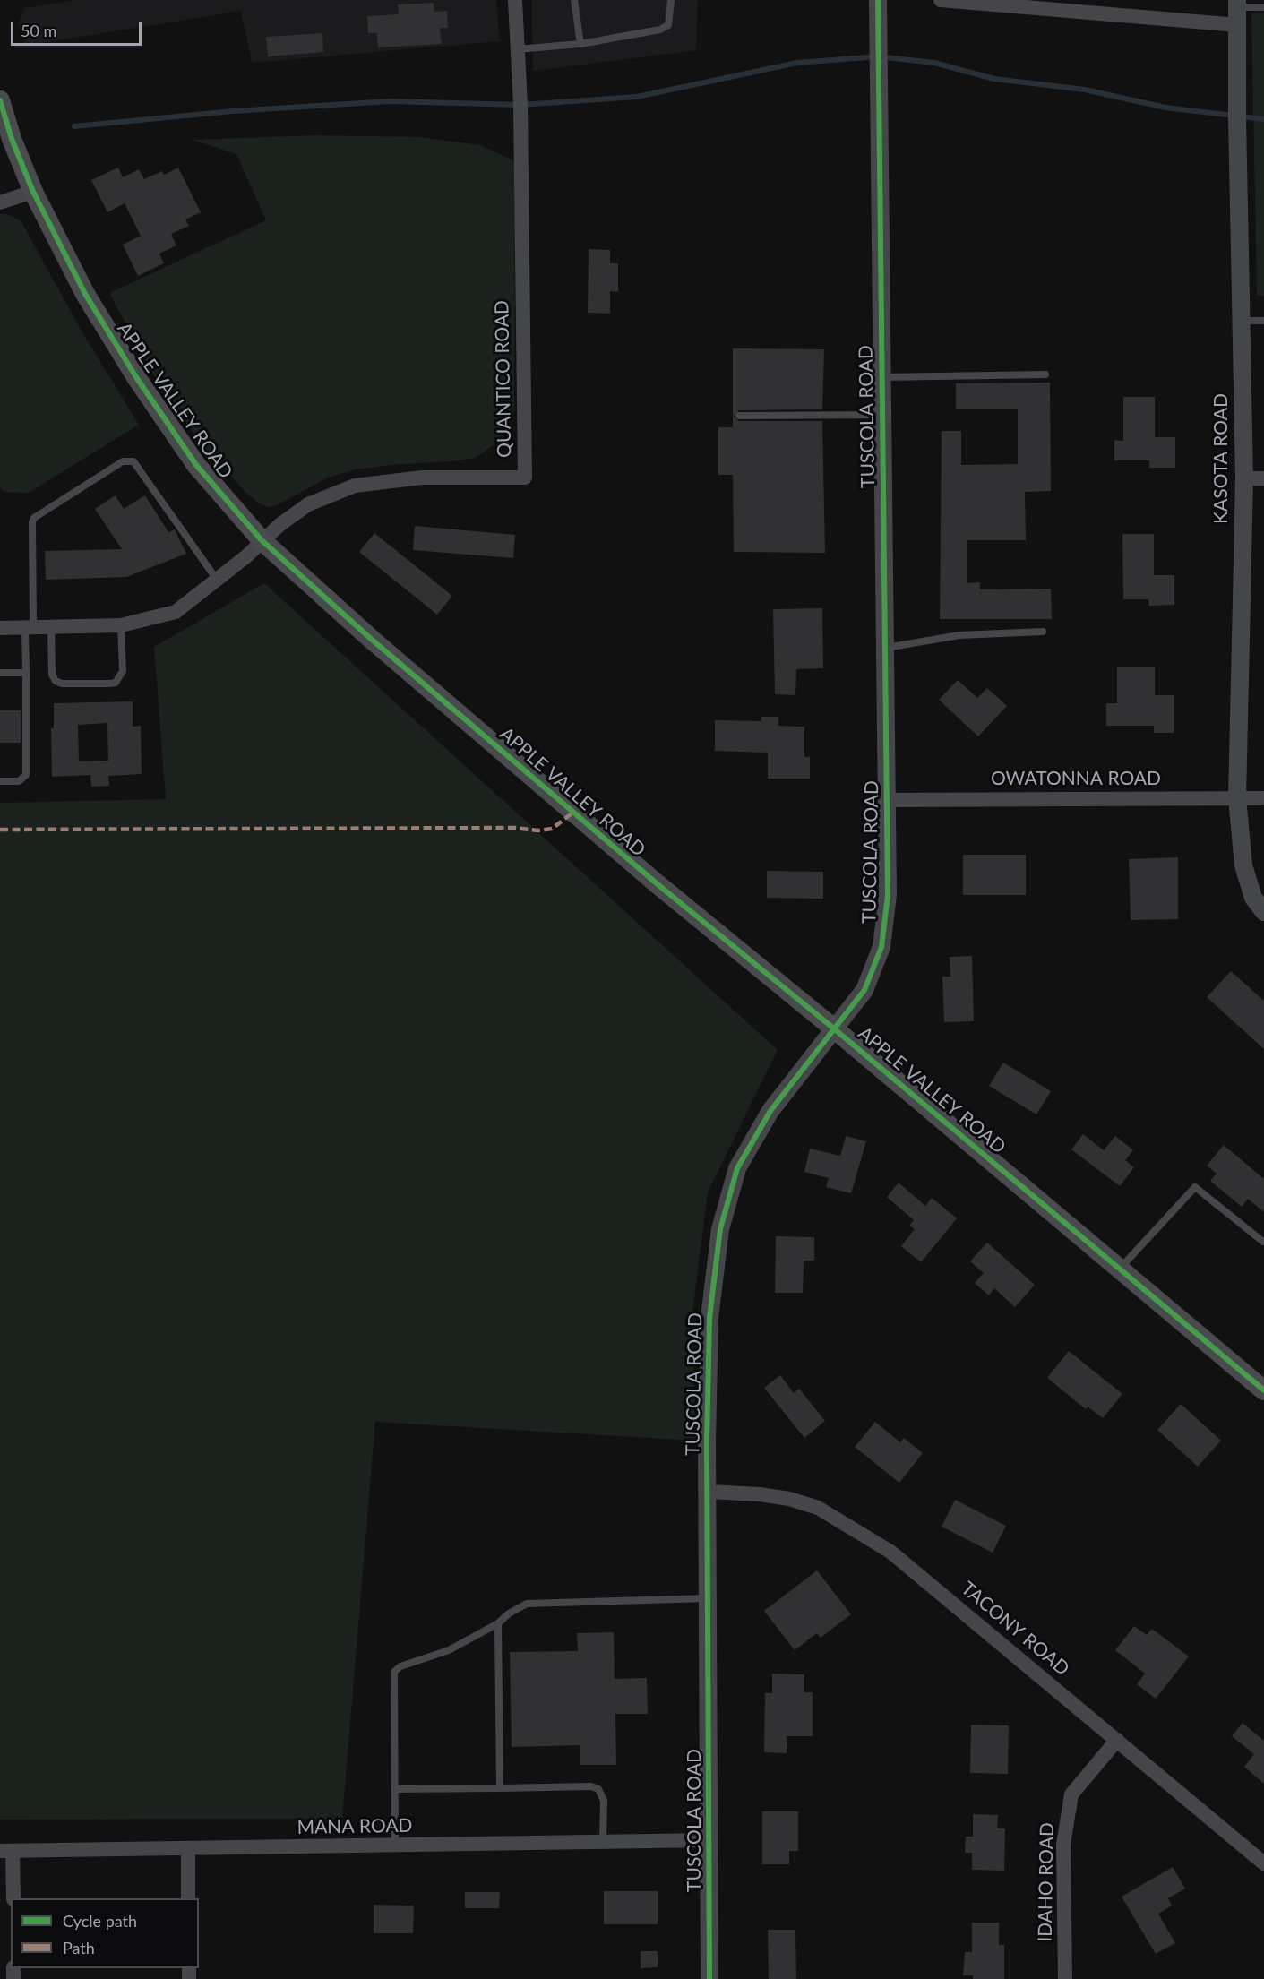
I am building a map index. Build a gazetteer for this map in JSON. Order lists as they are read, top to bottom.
{
  "streets": {
    "main road": ["APPLE VALLEY ROAD"],
    "street": [
      "QUANTICO ROAD",
      "TUSCOLA ROAD",
      "KASOTA ROAD",
      "OWATONNA ROAD",
      "TACONY ROAD",
      "MANA ROAD",
      "IDAHO ROAD"
    ]
  },
  "crossings": [
    ["QUANTICO ROAD", "APPLE VALLEY ROAD"],
    ["APPLE VALLEY ROAD", "TUSCOLA ROAD"],
    ["TUSCOLA ROAD", "OWATONNA ROAD"],
    ["TUSCOLA ROAD", "TACONY ROAD"],
    ["TUSCOLA ROAD", "MANA ROAD"],
    ["KASOTA ROAD", "OWATONNA ROAD"],
    ["TACONY ROAD", "IDAHO ROAD"]
  ],
  "legend": ["Cycle path", "Path"],
  "scale_bar": "50 m"
}
